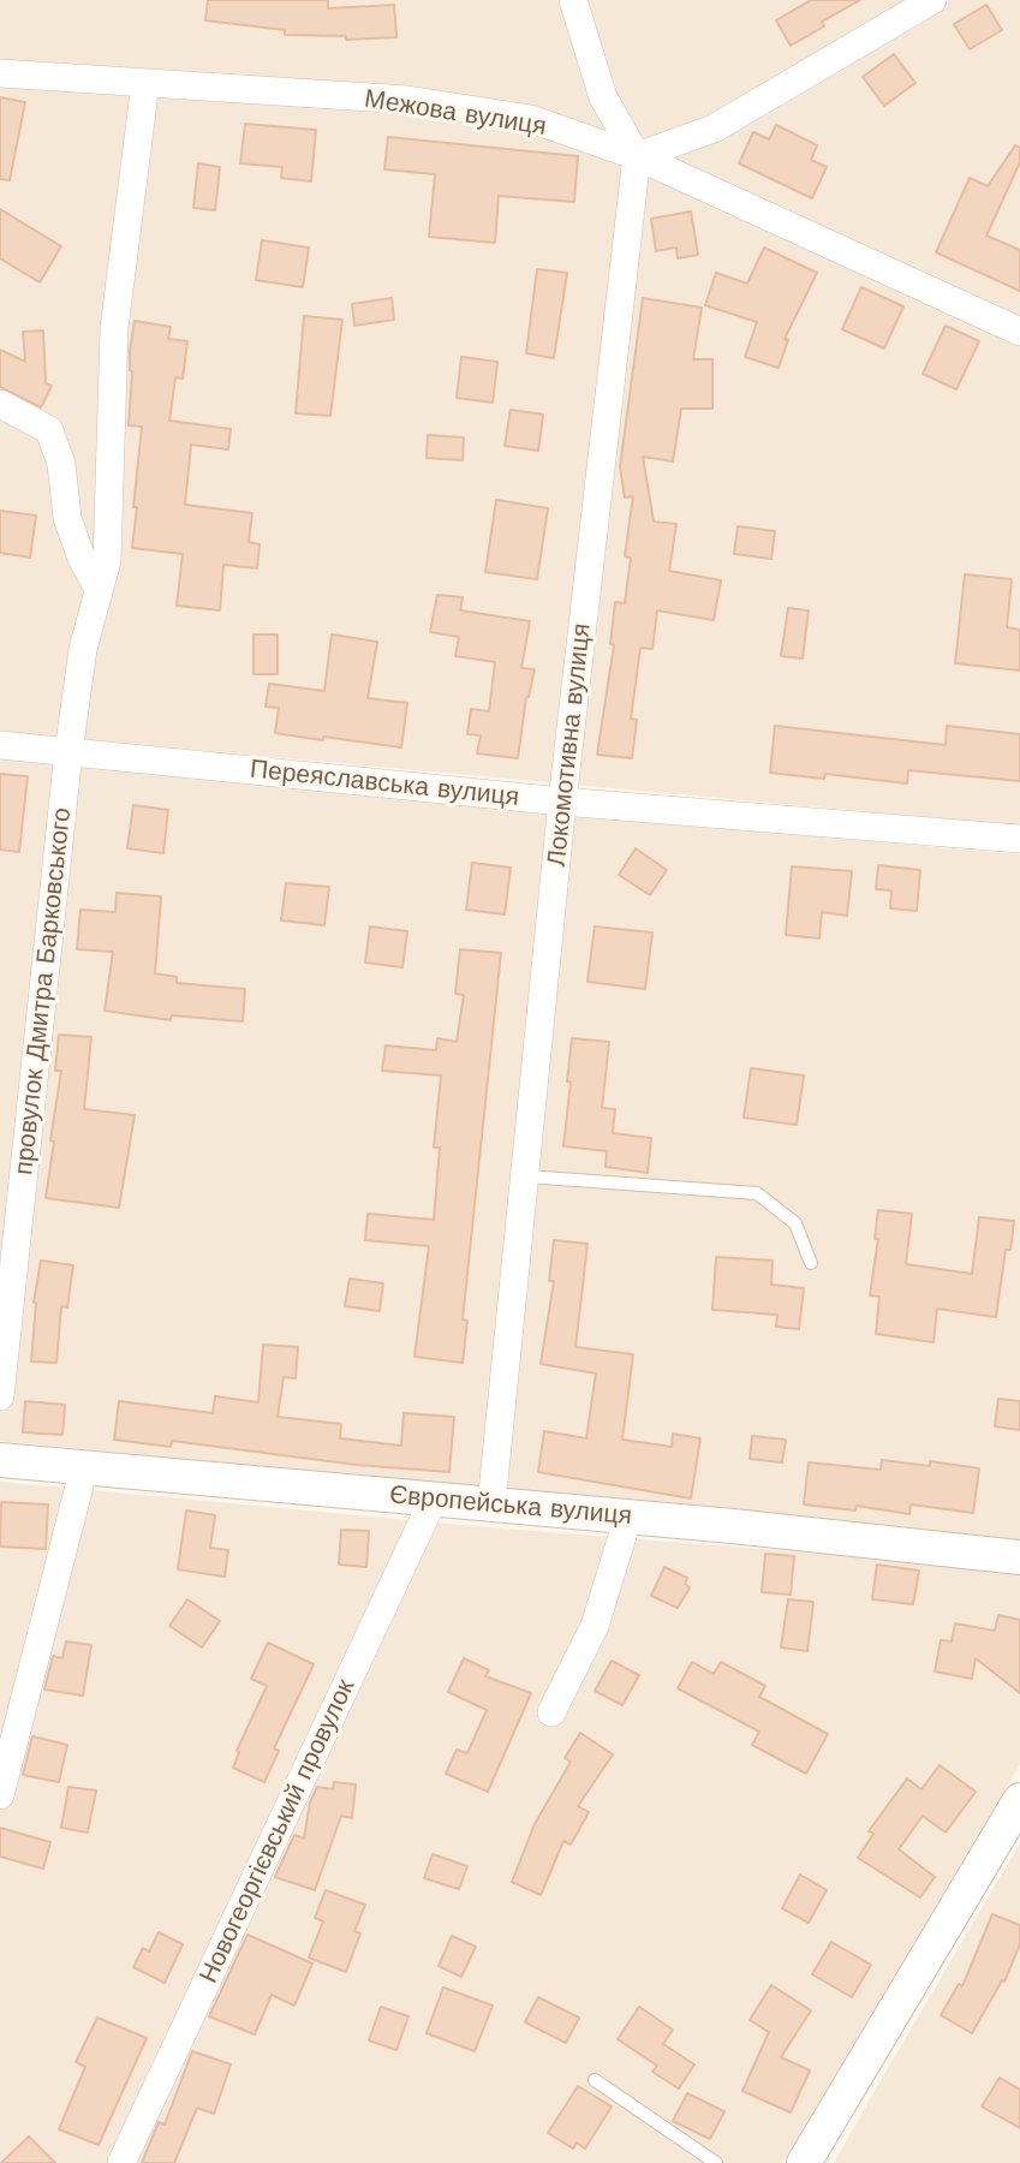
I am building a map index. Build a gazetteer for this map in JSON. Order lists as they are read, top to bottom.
{
  "streets": {
    "street": [
      "Межова вулиця",
      "Локомотивна вулиця",
      "Переяславська вулиця",
      "провулок Дмитра Барковського",
      "Європейська вулиця",
      "Новогеоргієвський провулок"
    ]
  },
  "crossings": [
    ["Межова вулиця", "Локомотивна вулиця"],
    ["Межова вулиця", "провулок Дмитра Барковського"],
    ["Локомотивна вулиця", "Переяславська вулиця"],
    ["Локомотивна вулиця", "Європейська вулиця"],
    ["Переяславська вулиця", "провулок Дмитра Барковського"],
    ["Європейська вулиця", "Новогеоргієвський провулок"]
  ]
}
